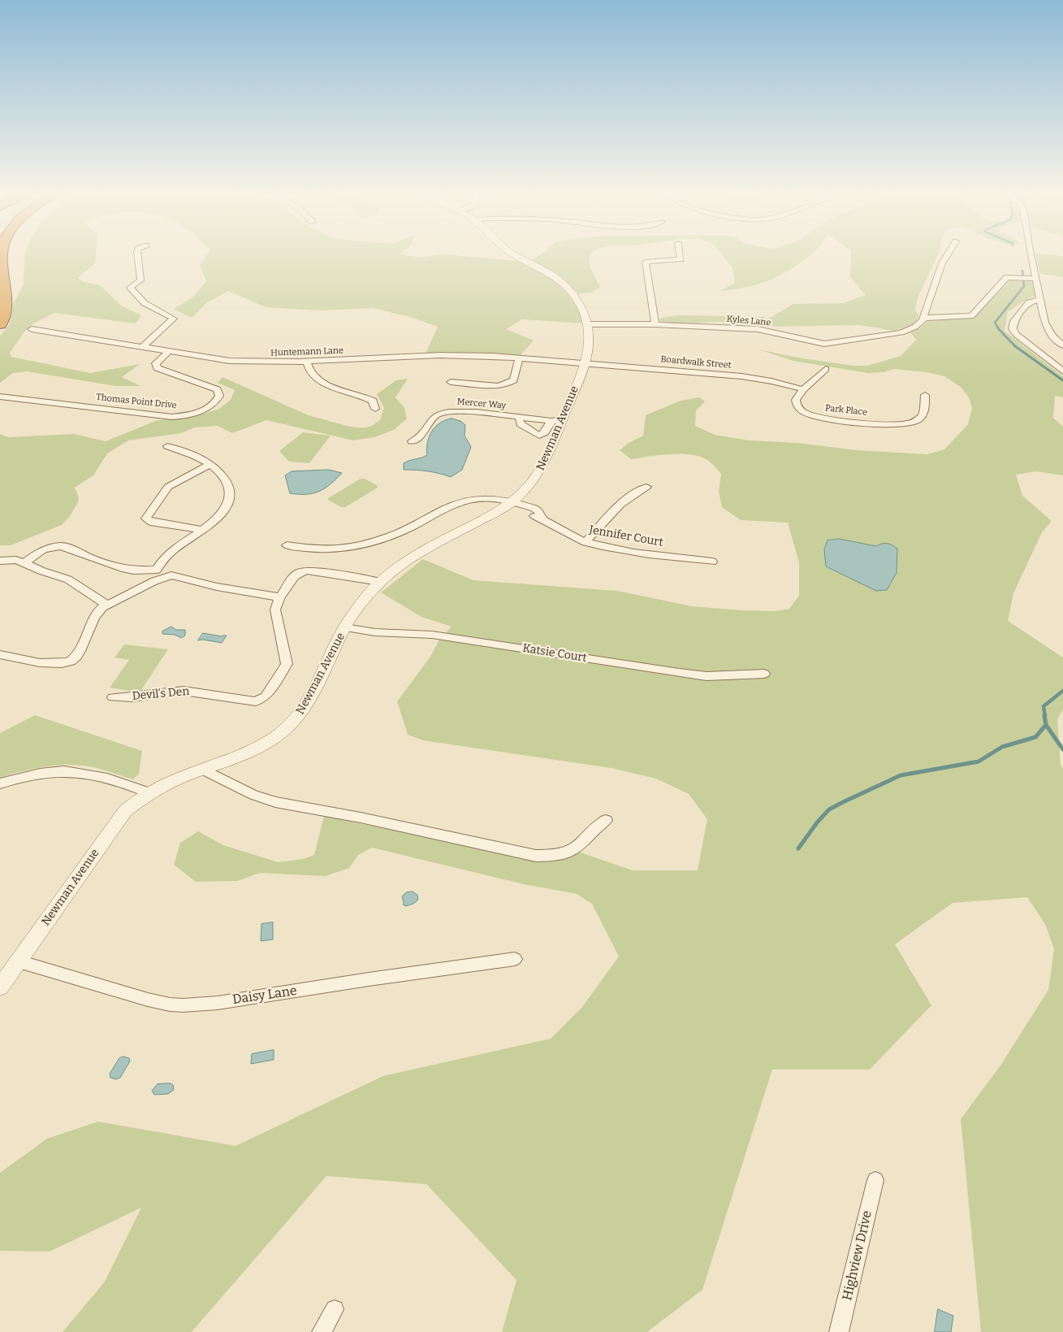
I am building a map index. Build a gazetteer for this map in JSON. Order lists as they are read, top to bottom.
{
  "streets": {
    "street": [
      "Kyles Lane",
      "Huntemann Lane",
      "Boardwalk Street",
      "Thomas Point Drive",
      "Mercer Way",
      "Park Place",
      "Newman Avenue",
      "Jennifer Court",
      "Katsie Court",
      "Devil’s Den",
      "Daisy Lane",
      "Highview Drive"
    ]
  },
  "crossings": [
    ["Kyles Lane", "Newman Avenue"],
    ["Huntemann Lane", "Boardwalk Street"],
    ["Huntemann Lane", "Thomas Point Drive"],
    ["Huntemann Lane", "Newman Avenue"],
    ["Boardwalk Street", "Park Place"],
    ["Boardwalk Street", "Newman Avenue"],
    ["Mercer Way", "Newman Avenue"],
    ["Newman Avenue", "Jennifer Court"],
    ["Newman Avenue", "Katsie Court"],
    ["Newman Avenue", "Daisy Lane"]
  ]
}
